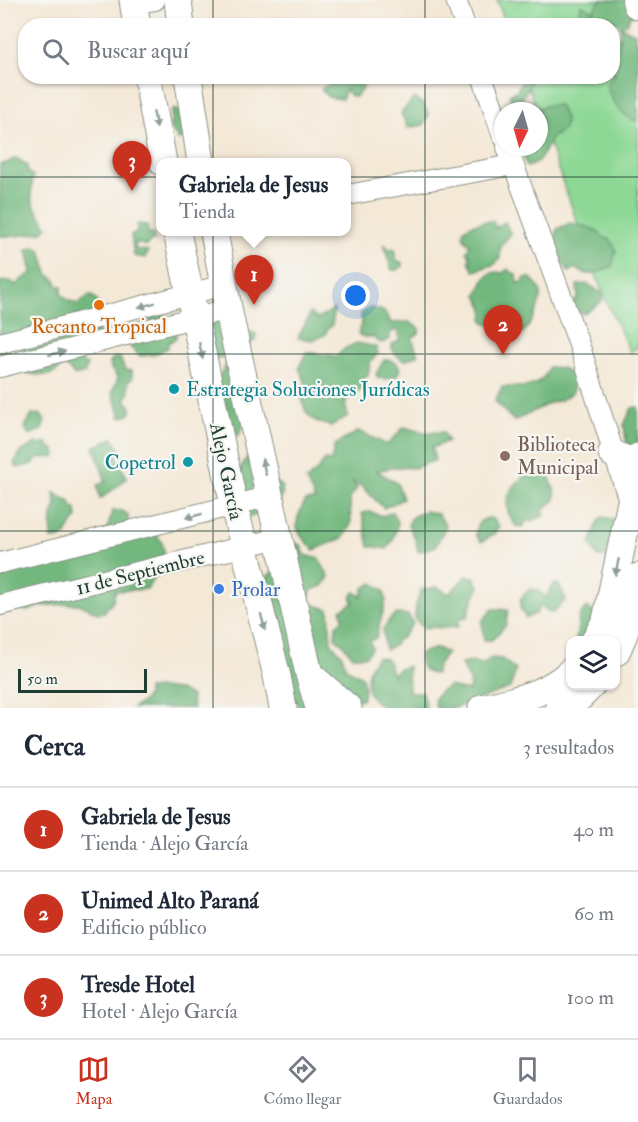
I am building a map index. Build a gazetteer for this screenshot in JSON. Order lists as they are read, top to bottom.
{
  "streets": {
    "street": ["Alejo García", "11 de Septiembre"]
  },
  "crossings": [
    ["Alejo García", "11 de Septiembre"]
  ],
  "places": [
    "Recanto Tropical",
    "Estrategia Soluciones Jurídicas",
    "Biblioteca Municipal",
    "Copetrol",
    "Prolar"
  ],
  "scale_bar": "50 m",
  "north": "bottom",
  "page": {
    "search": "Buscar aquí",
    "pins": ["3", "1", "2"],
    "popup": ["Gabriela de Jesus", "Tienda"],
    "scale": "50 m",
    "heading": ["Cerca", "3 resultados"],
    "list": [
      {
        "mark": "1",
        "name": "Gabriela de Jesus",
        "note": "Tienda · Alejo García",
        "value": "40 m"
      },
      {
        "mark": "2",
        "name": "Unimed Alto Paraná",
        "note": "Edificio público",
        "value": "60 m"
      },
      {
        "mark": "3",
        "name": "Tresde Hotel",
        "note": "Hotel · Alejo García",
        "value": "100 m"
      }
    ],
    "nav": ["Mapa", "Cómo llegar", "Guardados"]
  }
}
